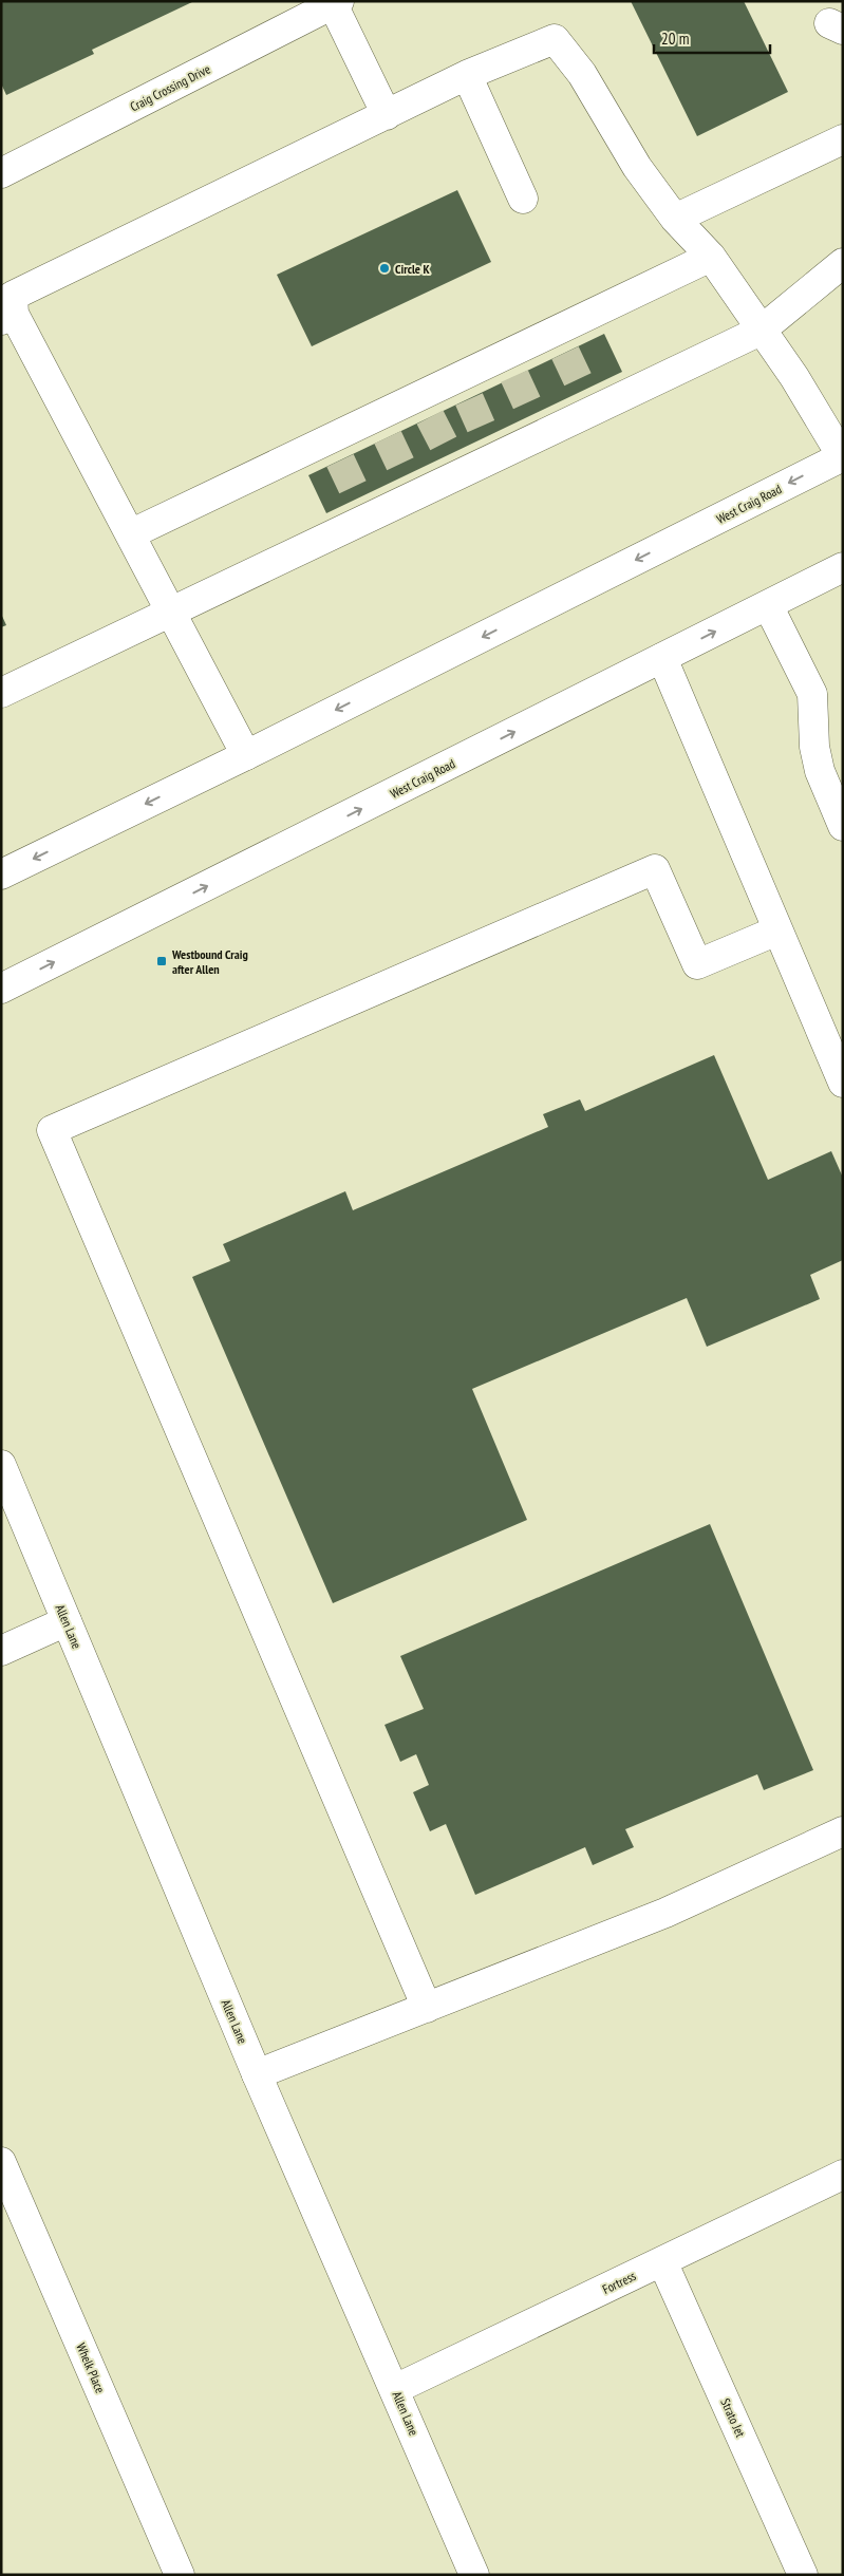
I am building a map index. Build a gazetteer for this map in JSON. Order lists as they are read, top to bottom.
{
  "streets": {
    "main road": [
      "Craig Crossing Drive",
      "West Craig Road",
      "Allen Lane",
      "Fortress",
      "Whelk Place",
      "Strato Jet"
    ]
  },
  "crossings": [
    ["Allen Lane", "Fortress"],
    ["Fortress", "Strato Jet"]
  ],
  "places": {
    "other": ["Circle K"],
    "transit": ["Westbound Craig after Allen"]
  },
  "scale_bar": "20 m"
}
